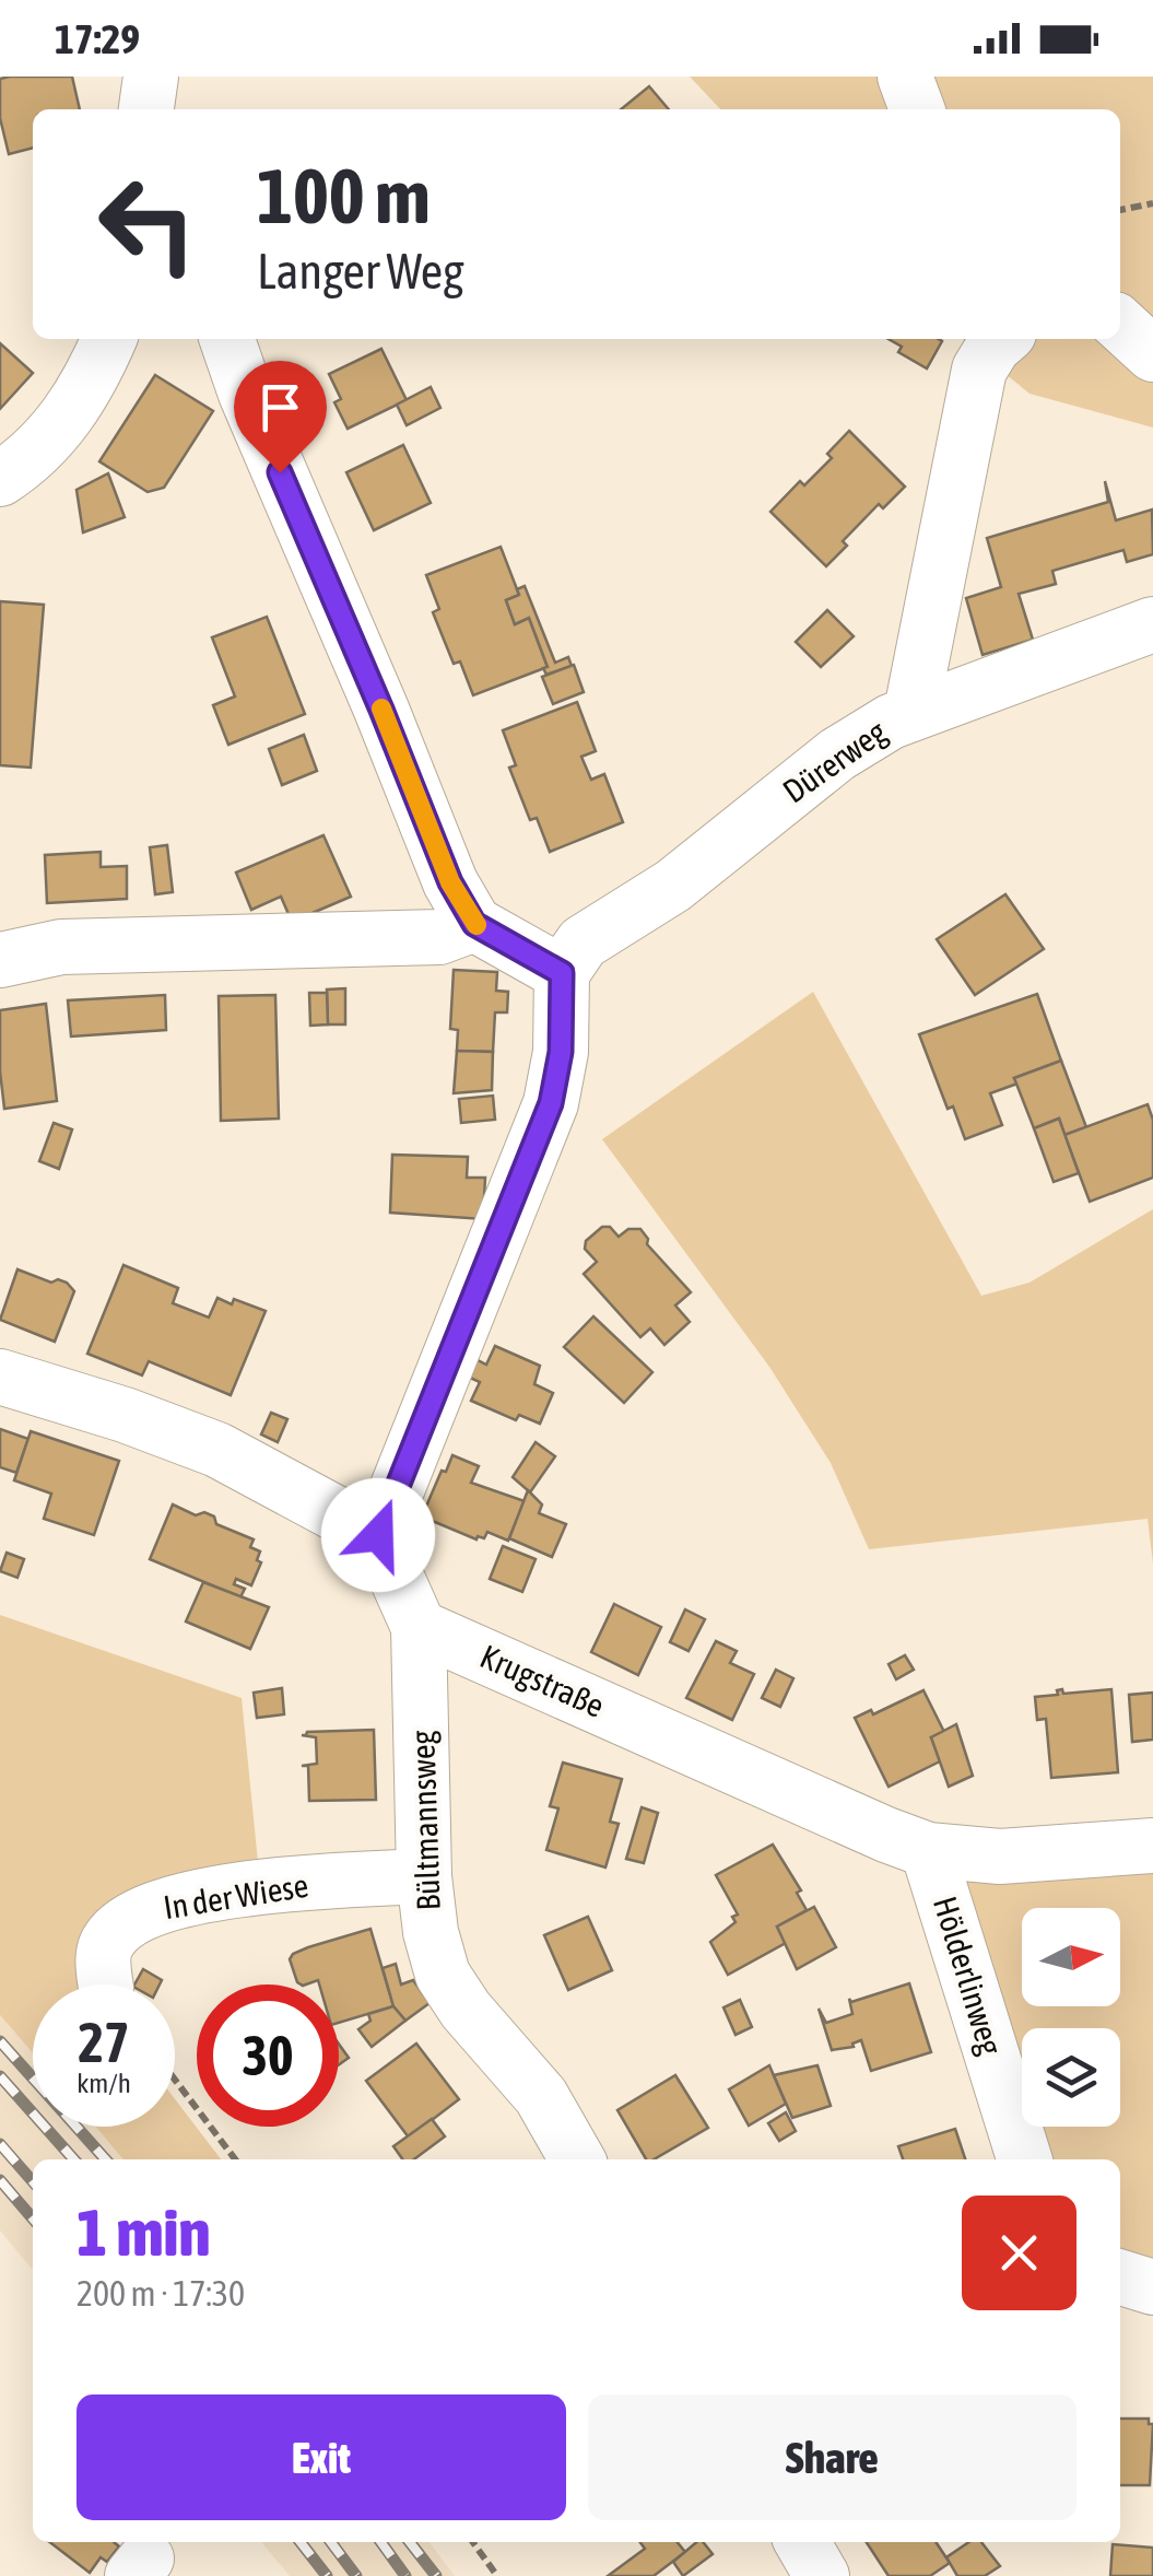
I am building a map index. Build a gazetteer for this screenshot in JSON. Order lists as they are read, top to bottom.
{
  "streets": {
    "street": [
      "Dürerweg",
      "Krugstraße",
      "Bültmannsweg",
      "In der Wiese",
      "Hölderlinweg"
    ]
  },
  "crossings": [
    ["Krugstraße", "Bültmannsweg"],
    ["Krugstraße", "Hölderlinweg"],
    ["Bültmannsweg", "In der Wiese"]
  ],
  "north": "right",
  "page": {
    "status": "17:29",
    "turn": ["100 m", "Langer Weg"],
    "speed": "27 km/h",
    "limit": "30",
    "heading": ["1 min", "200 m · 17:30"],
    "buttons": ["Exit", "Share"]
  }
}
